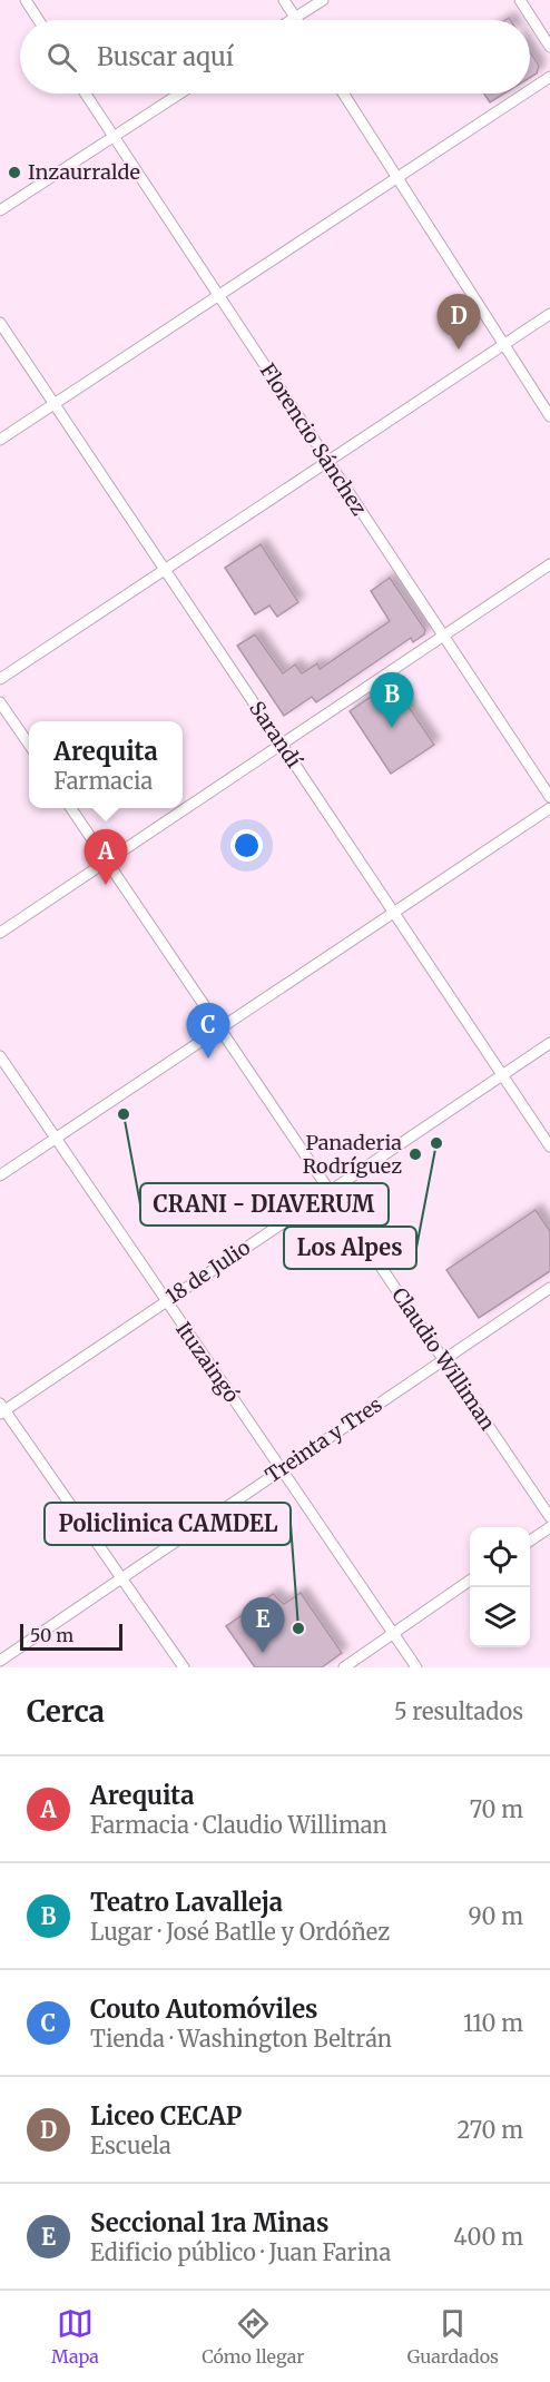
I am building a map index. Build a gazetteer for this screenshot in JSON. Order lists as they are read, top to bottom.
{
  "streets": {
    "street": [
      "Florencio Sánchez",
      "Sarandí",
      "18 de Julio",
      "Claudio Williman",
      "Ituzaingó",
      "Treinta y Tres"
    ]
  },
  "crossings": [
    ["Sarandí", "18 de Julio"],
    ["18 de Julio", "Claudio Williman"],
    ["18 de Julio", "Ituzaingó"],
    ["Claudio Williman", "Treinta y Tres"],
    ["Ituzaingó", "Treinta y Tres"]
  ],
  "places": [
    "Inzaurralde",
    "CRANI - DIAVERUM",
    "Los Alpes",
    "Panaderia Rodríguez",
    "Policlinica CAMDEL"
  ],
  "scale_bar": "50 m",
  "page": {
    "search": "Buscar aquí",
    "pins": [
      "D",
      "B",
      "A",
      "C",
      "E"
    ],
    "popup": ["Arequita", "Farmacia"],
    "scale": "50 m",
    "heading": ["Cerca", "5 resultados"],
    "list": [
      {
        "mark": "A",
        "name": "Arequita",
        "note": "Farmacia · Claudio Williman",
        "value": "70 m"
      },
      {
        "mark": "B",
        "name": "Teatro Lavalleja",
        "note": "Lugar · José Batlle y Ordóñez",
        "value": "90 m"
      },
      {
        "mark": "C",
        "name": "Couto Automóviles",
        "note": "Tienda · Washington Beltrán",
        "value": "110 m"
      },
      {
        "mark": "D",
        "name": "Liceo CECAP",
        "note": "Escuela",
        "value": "270 m"
      },
      {
        "mark": "E",
        "name": "Seccional 1ra Minas",
        "note": "Edificio público · Juan Farina",
        "value": "400 m"
      }
    ],
    "nav": ["Mapa", "Cómo llegar", "Guardados"]
  }
}
